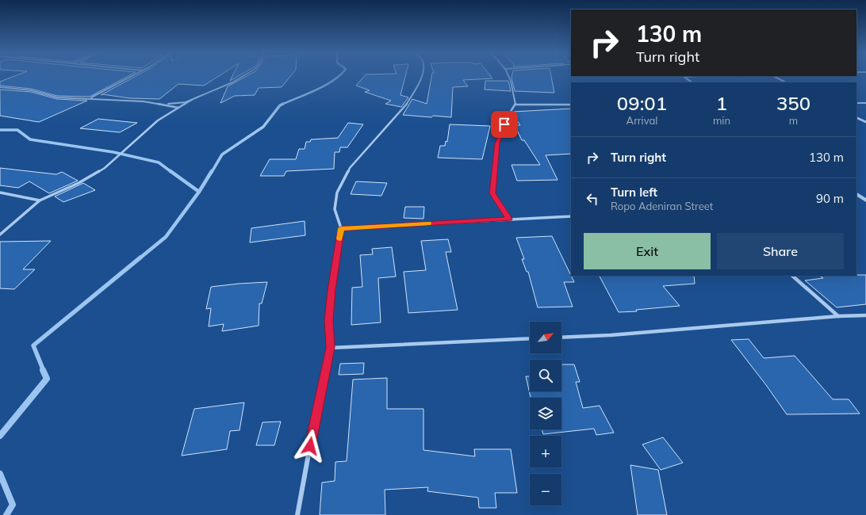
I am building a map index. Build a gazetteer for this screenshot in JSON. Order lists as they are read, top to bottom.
{
  "north": "top right",
  "page": {
    "turn": ["130 m", "Turn right"],
    "eta": [
      "09:01",
      "Arrival",
      "1",
      "min",
      "350",
      "m"
    ],
    "list": [
      {
        "name": "Turn right",
        "value": "130 m"
      },
      {
        "name": "Turn left",
        "note": "Ropo Adeniran Street",
        "value": "90 m"
      }
    ],
    "buttons": ["Exit", "Share"],
    "map_buttons": ["+", "−"]
  }
}
